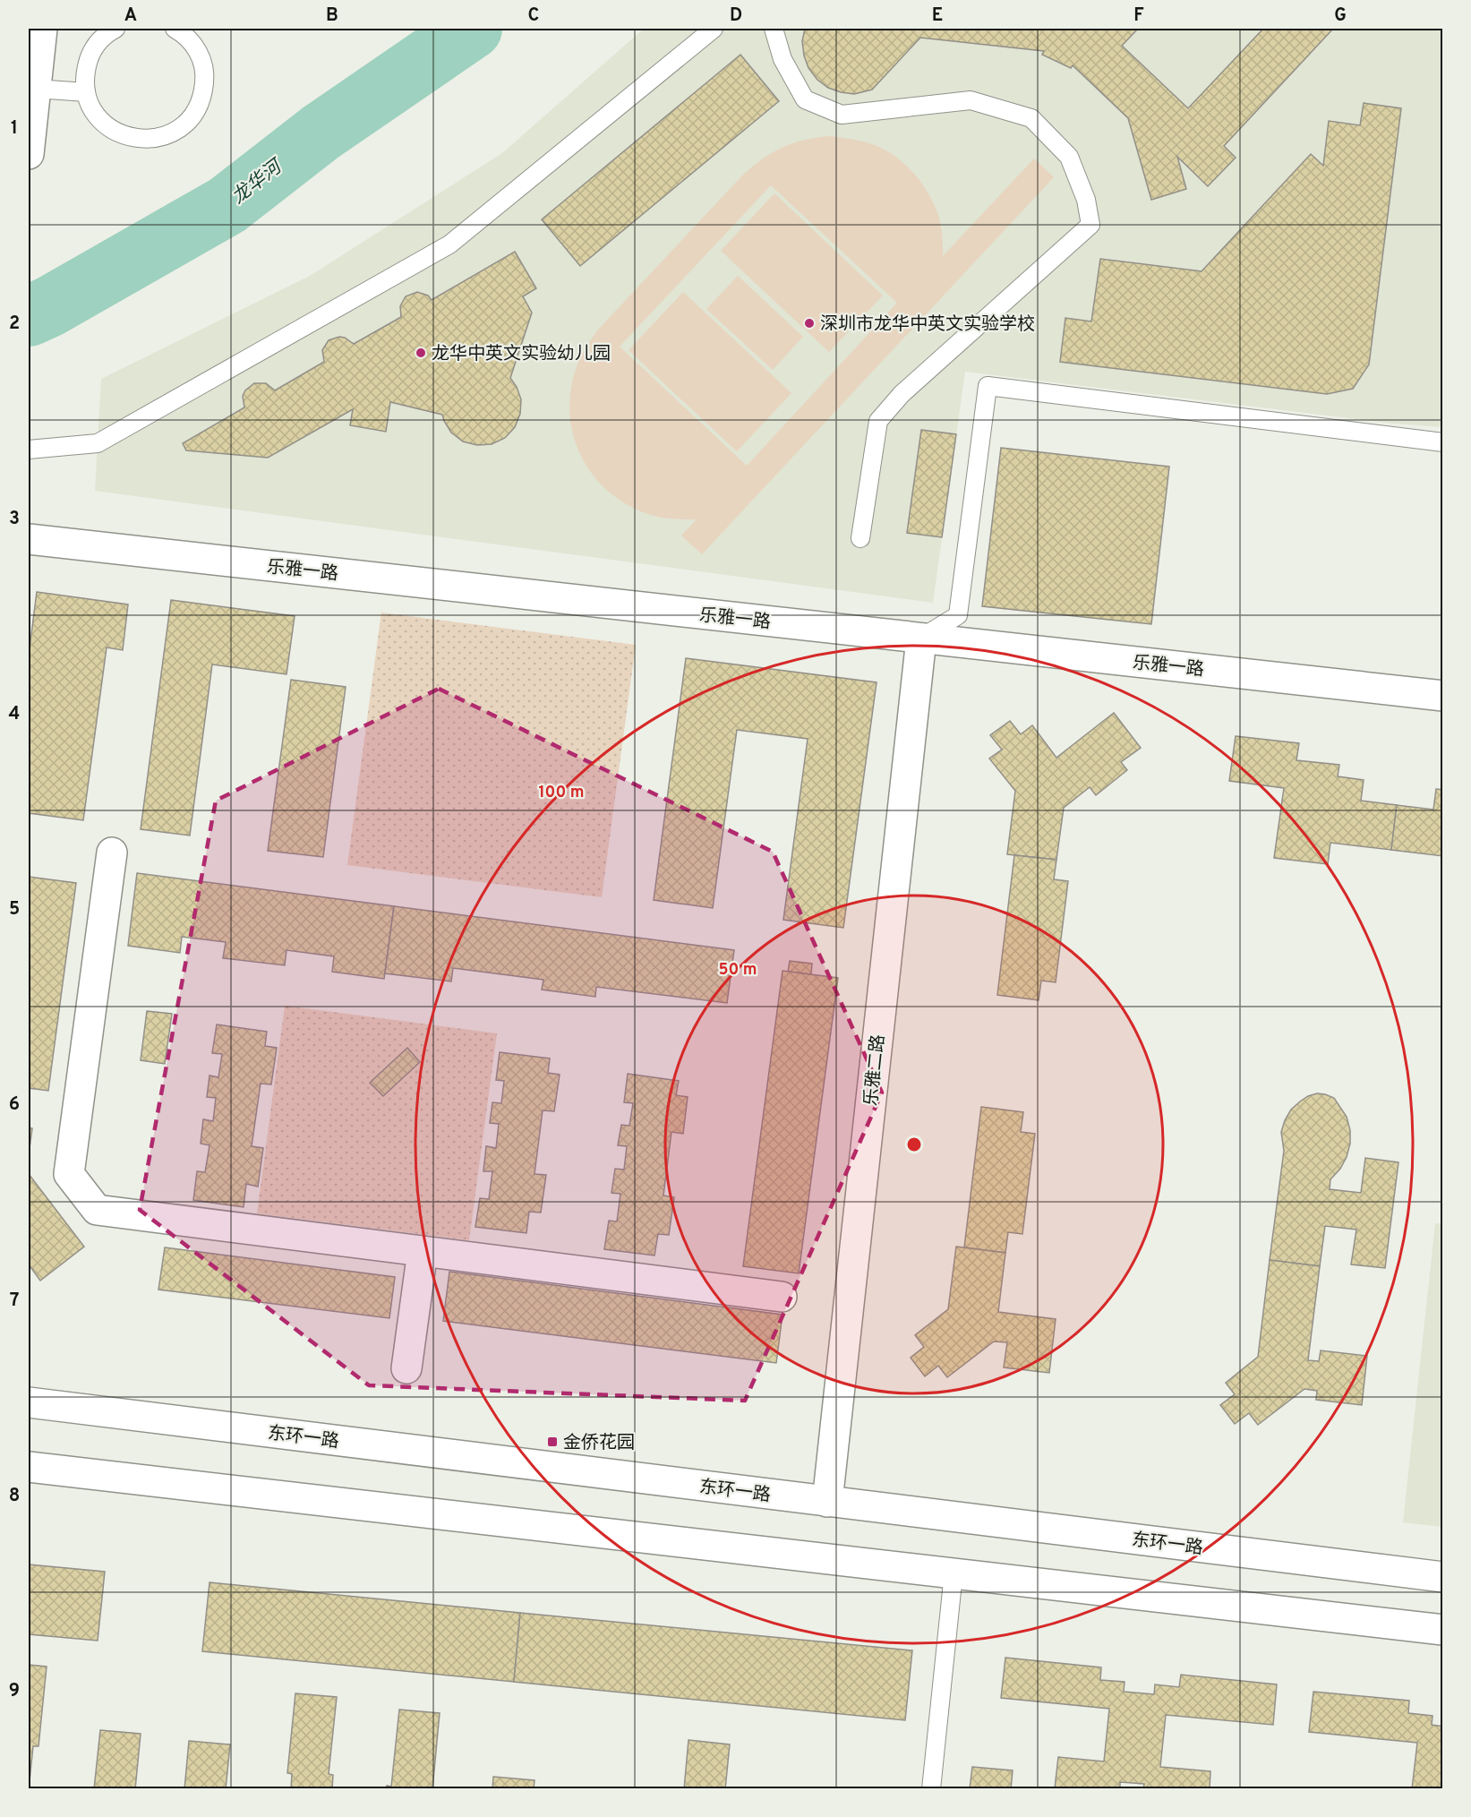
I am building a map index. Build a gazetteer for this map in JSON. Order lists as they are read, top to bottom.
{
  "streets": {
    "street": ["乐雅一路", "乐雅二路", "东环一路"]
  },
  "crossings": [
    ["乐雅一路", "乐雅二路"],
    ["乐雅二路", "东环一路"]
  ],
  "water": ["龙华河"],
  "places": {
    "other": ["深圳市龙华中英文实验学校", "龙华中英文实验幼儿园"],
    "transit": ["金侨花园"]
  },
  "grid": {
    "columns": [
      "A",
      "B",
      "C",
      "D",
      "E",
      "F",
      "G"
    ],
    "rows": [
      "1",
      "2",
      "3",
      "4",
      "5",
      "6",
      "7",
      "8",
      "9"
    ]
  },
  "rings": ["100 m", "50 m"]
}
